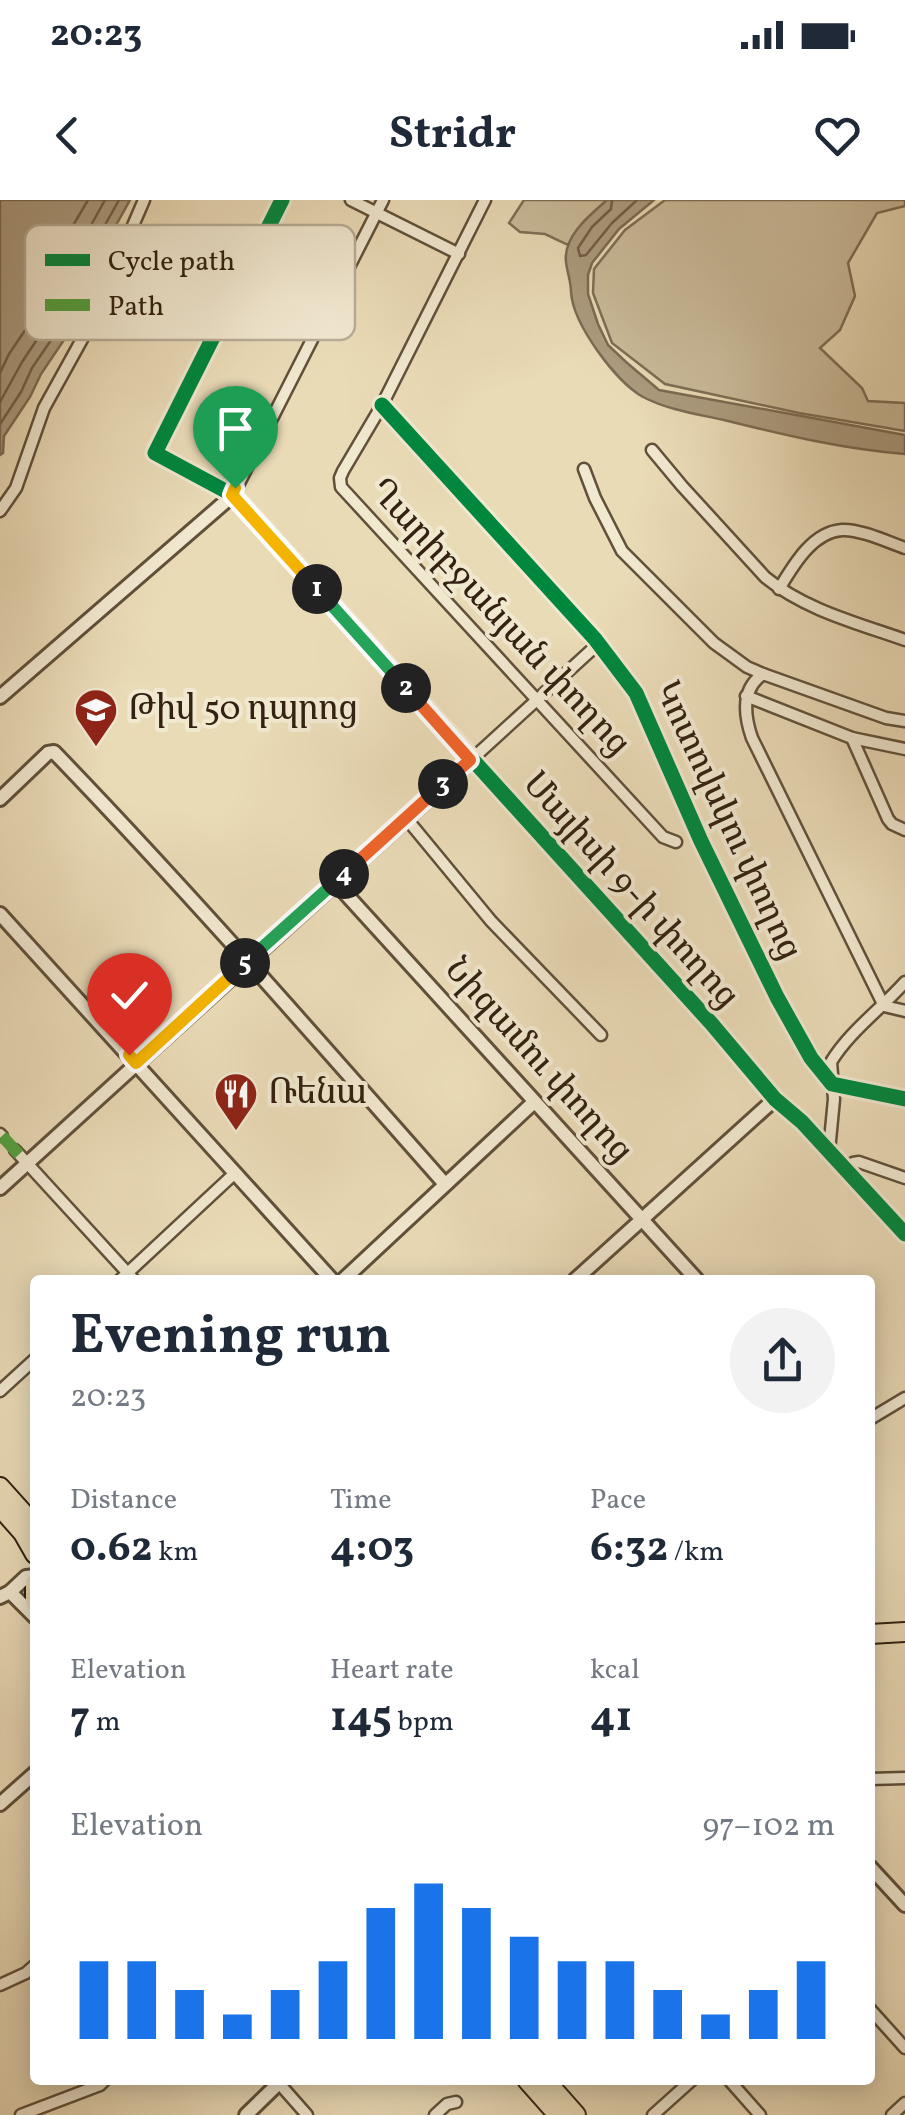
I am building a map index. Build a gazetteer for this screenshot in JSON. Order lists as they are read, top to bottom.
{
  "streets": {
    "street": [
      "Ղարիբջանյան փողոց",
      "Կոտովսկու փողոց",
      "Մայիսի 9-ի փողոց",
      "Նիզամու փողոց"
    ]
  },
  "crossings": [
    ["Ղարիբջանյան փողոց", "Կոտովսկու փողոց"]
  ],
  "places": {
    "school or university": ["Թիվ 50 դպրոց"],
    "restaurant": ["Ռենա"]
  },
  "legend": ["Cycle path", "Path"],
  "page": {
    "status": "20:23",
    "header": "Stridr",
    "pins": [
      "1",
      "2",
      "3",
      "4",
      "5"
    ],
    "heading": ["Evening run", "20:23"],
    "stats": [
      ["Distance", "0.62 km"],
      ["Time", "4:03"],
      ["Pace", "6:32 /km"],
      ["Elevation", "7 m"],
      ["Heart rate", "145 bpm"],
      ["kcal", "41"]
    ],
    "chart": ["Elevation", "97–102 m"]
  }
}
